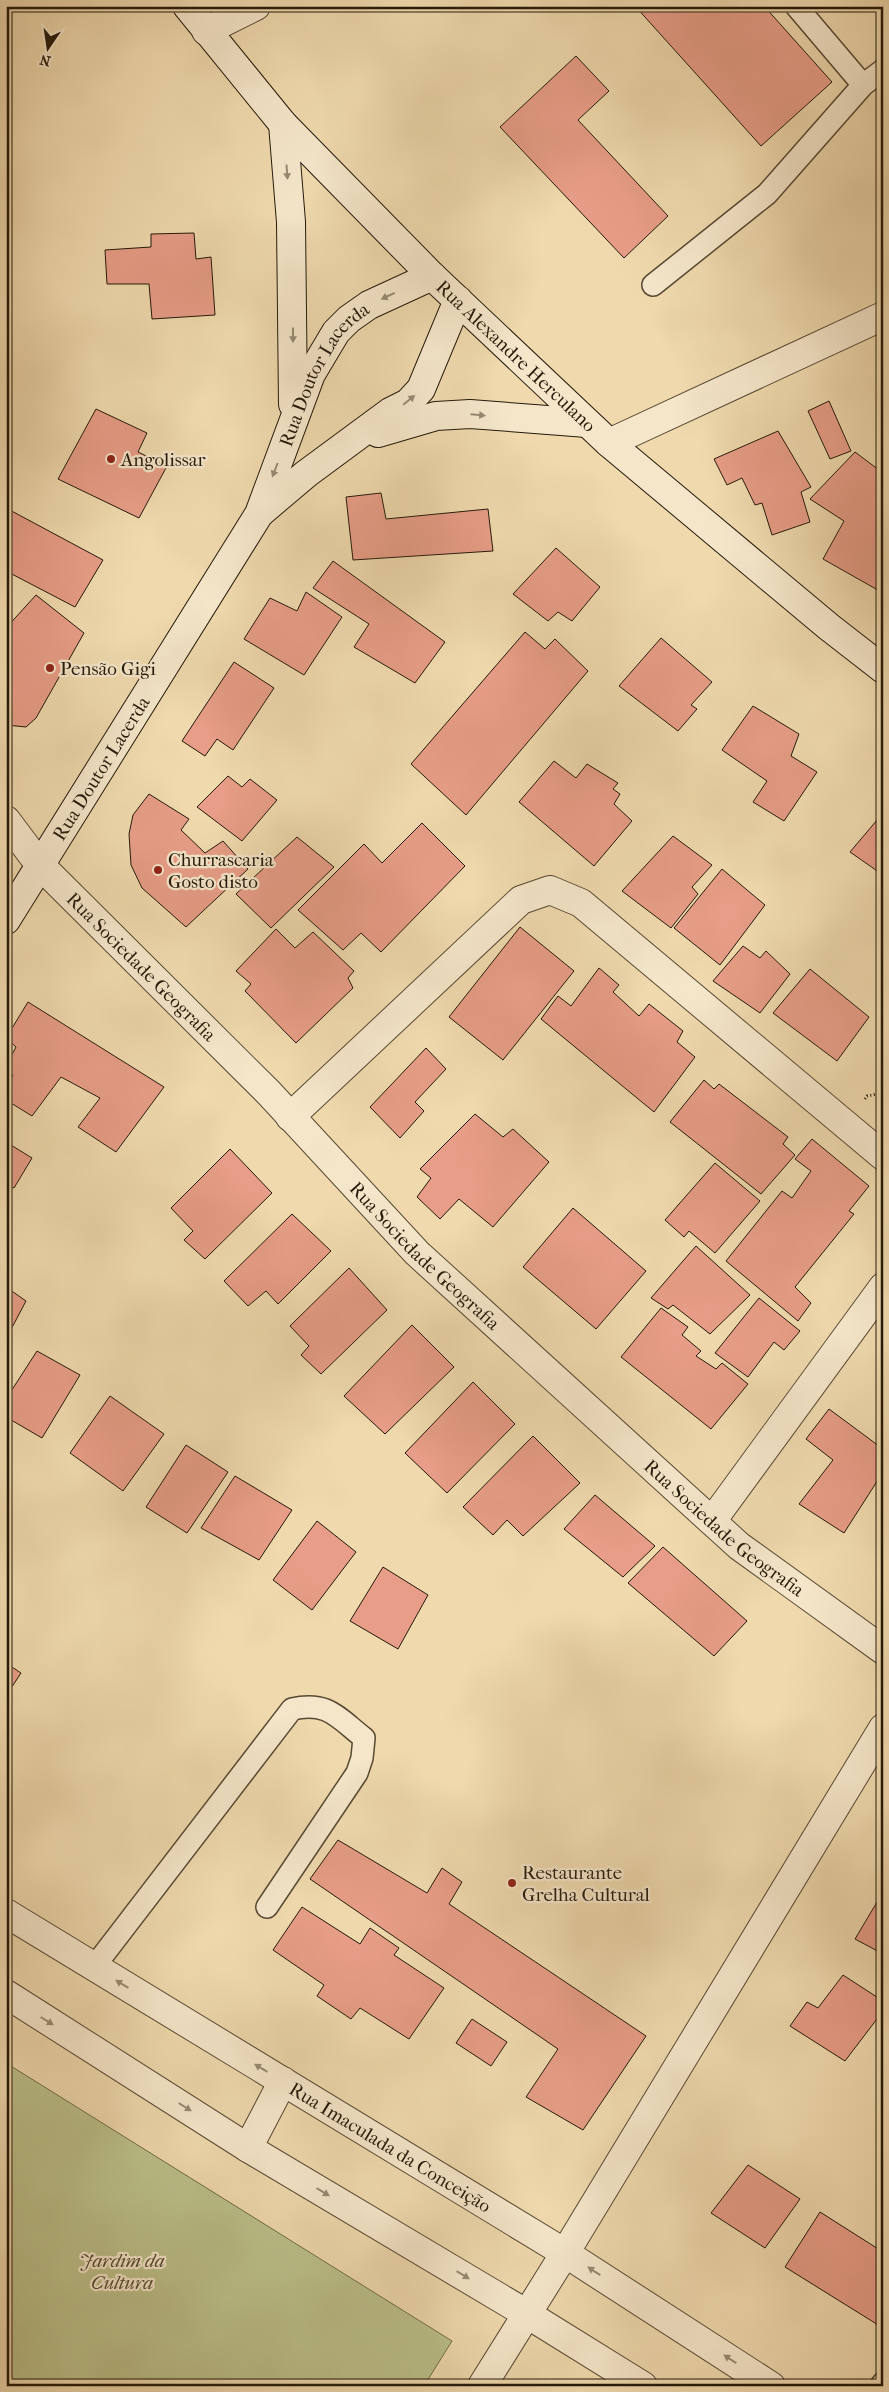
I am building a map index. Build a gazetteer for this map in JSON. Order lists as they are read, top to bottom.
{
  "streets": {
    "street": [
      "Rua Alexandre Herculano",
      "Rua Doutor Lacerda",
      "Rua Sociedade Geografia",
      "Rua Imaculada da Conceição"
    ]
  },
  "crossings": [
    ["Rua Alexandre Herculano", "Rua Doutor Lacerda"],
    ["Rua Doutor Lacerda", "Rua Sociedade Geografia"]
  ],
  "parks": ["Jardim da Cultura"],
  "places": [
    "Angolissar",
    "Pensão Gigi",
    "Churrascaria Gosto disto",
    "Restaurante Grelha Cultural"
  ],
  "north": "bottom"
}
